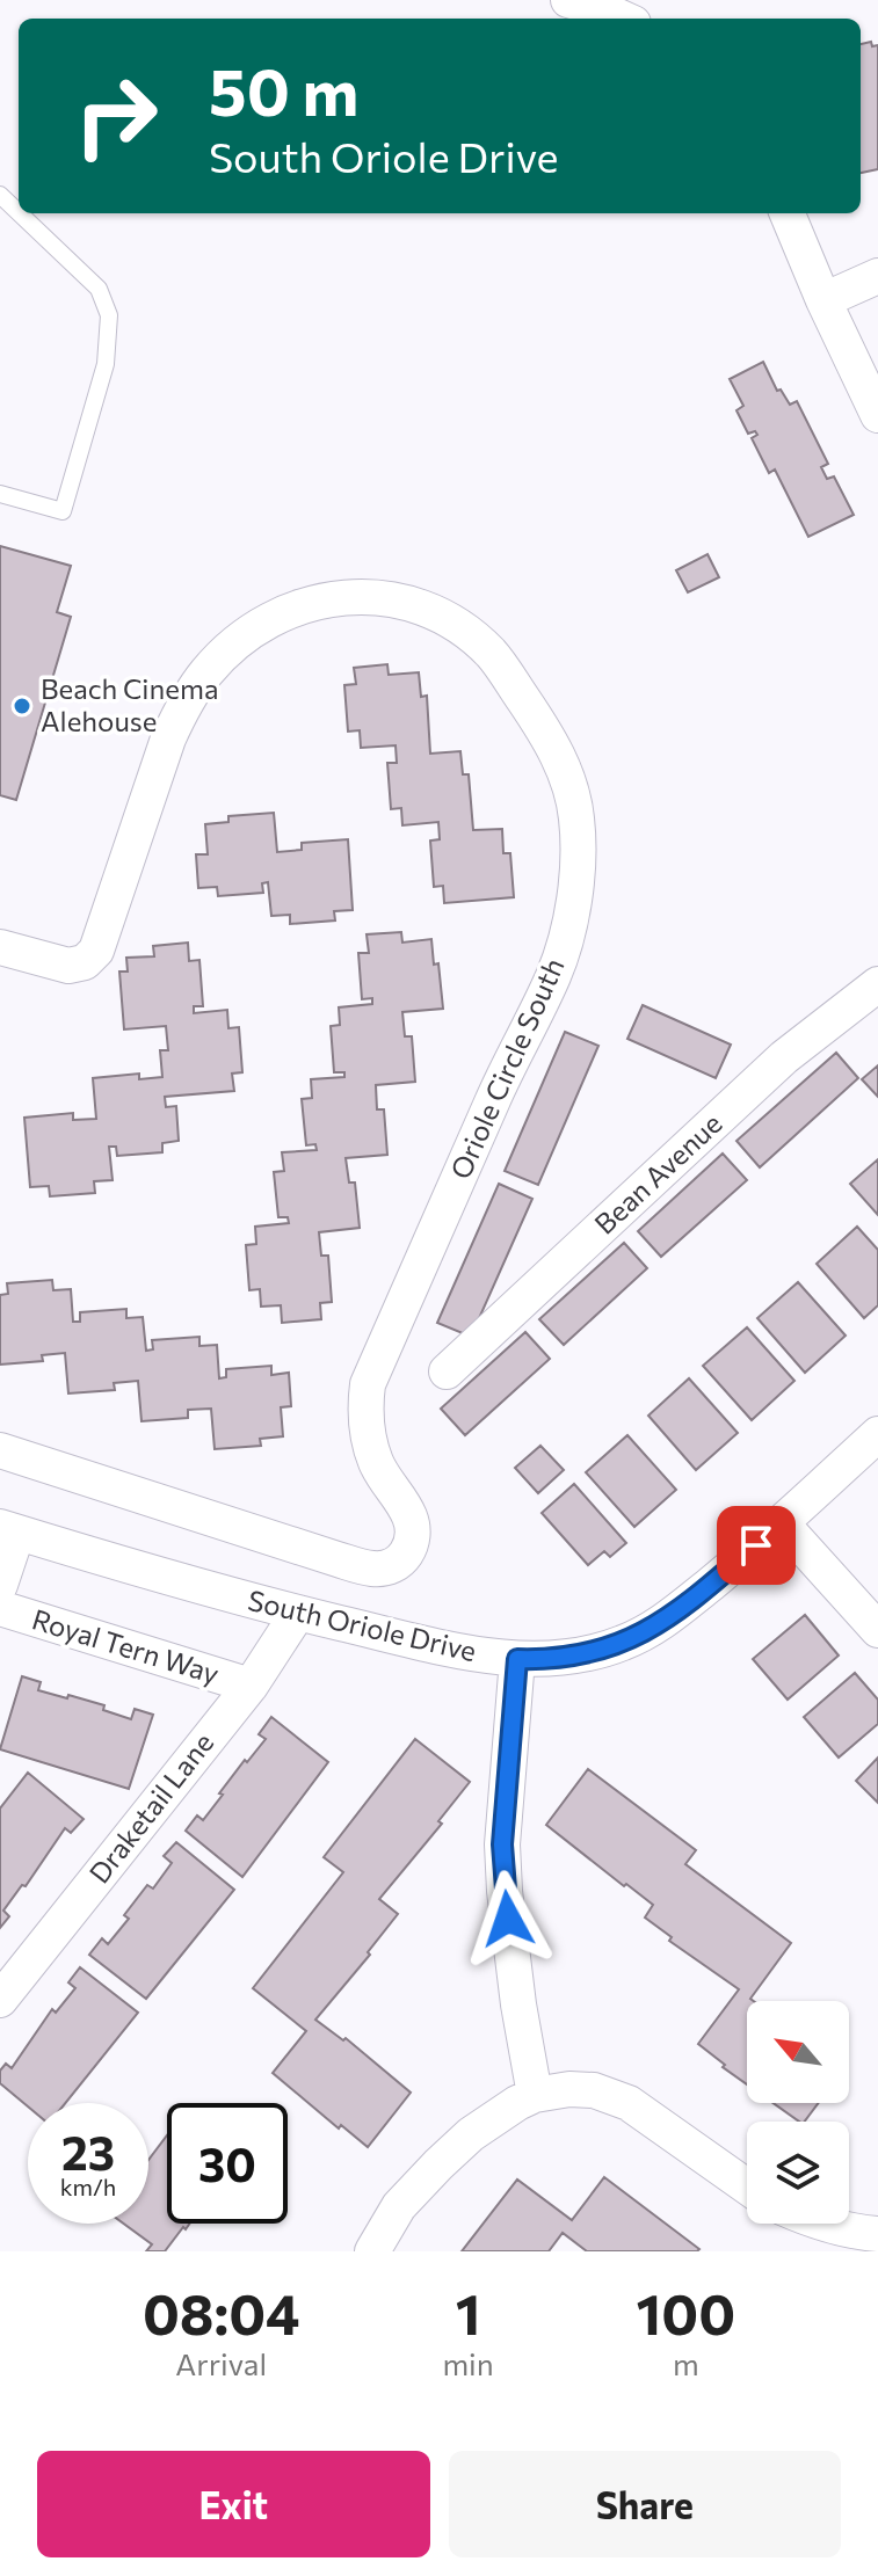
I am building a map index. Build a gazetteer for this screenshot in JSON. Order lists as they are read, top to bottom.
{
  "streets": {
    "street": [
      "Oriole Circle South",
      "Bean Avenue",
      "South Oriole Drive",
      "Royal Tern Way",
      "Draketail Lane"
    ]
  },
  "crossings": [
    ["South Oriole Drive", "Draketail Lane"],
    ["Royal Tern Way", "Draketail Lane"]
  ],
  "places": ["Beach Cinema Alehouse"],
  "north": "top left",
  "page": {
    "turn": ["50 m", "South Oriole Drive"],
    "speed": "23 km/h",
    "limit": "30",
    "eta": [
      "08:04",
      "Arrival",
      "1",
      "min",
      "100",
      "m"
    ],
    "buttons": ["Exit", "Share"]
  }
}
